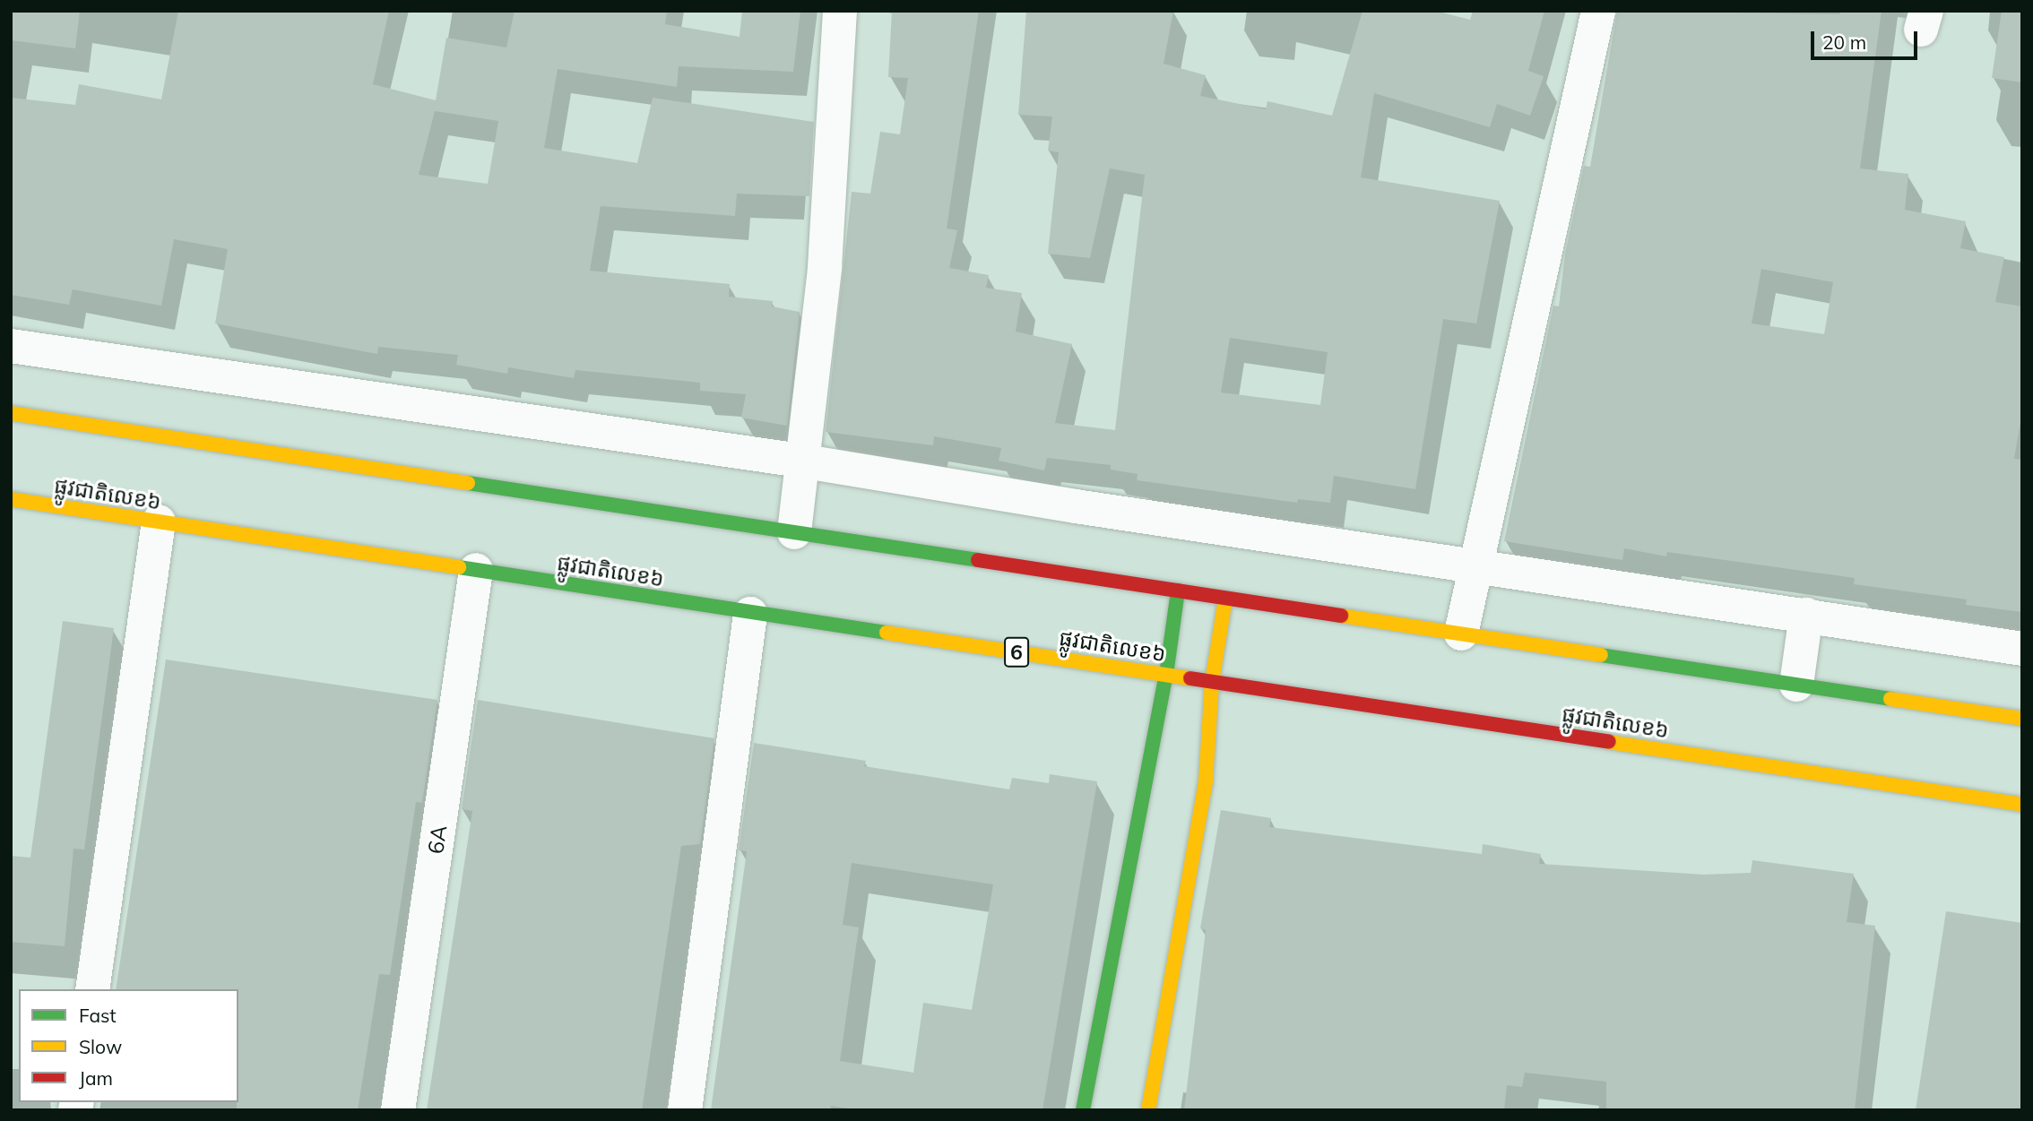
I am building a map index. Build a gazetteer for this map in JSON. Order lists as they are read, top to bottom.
{
  "streets": {
    "main road": ["ផ្លូវជាតិលេខ៦", "6"],
    "street": ["6A"]
  },
  "crossings": [
    ["ផ្លូវជាតិលេខ៦", "6A"]
  ],
  "legend": ["Fast", "Slow", "Jam"],
  "scale_bar": "20 m"
}
